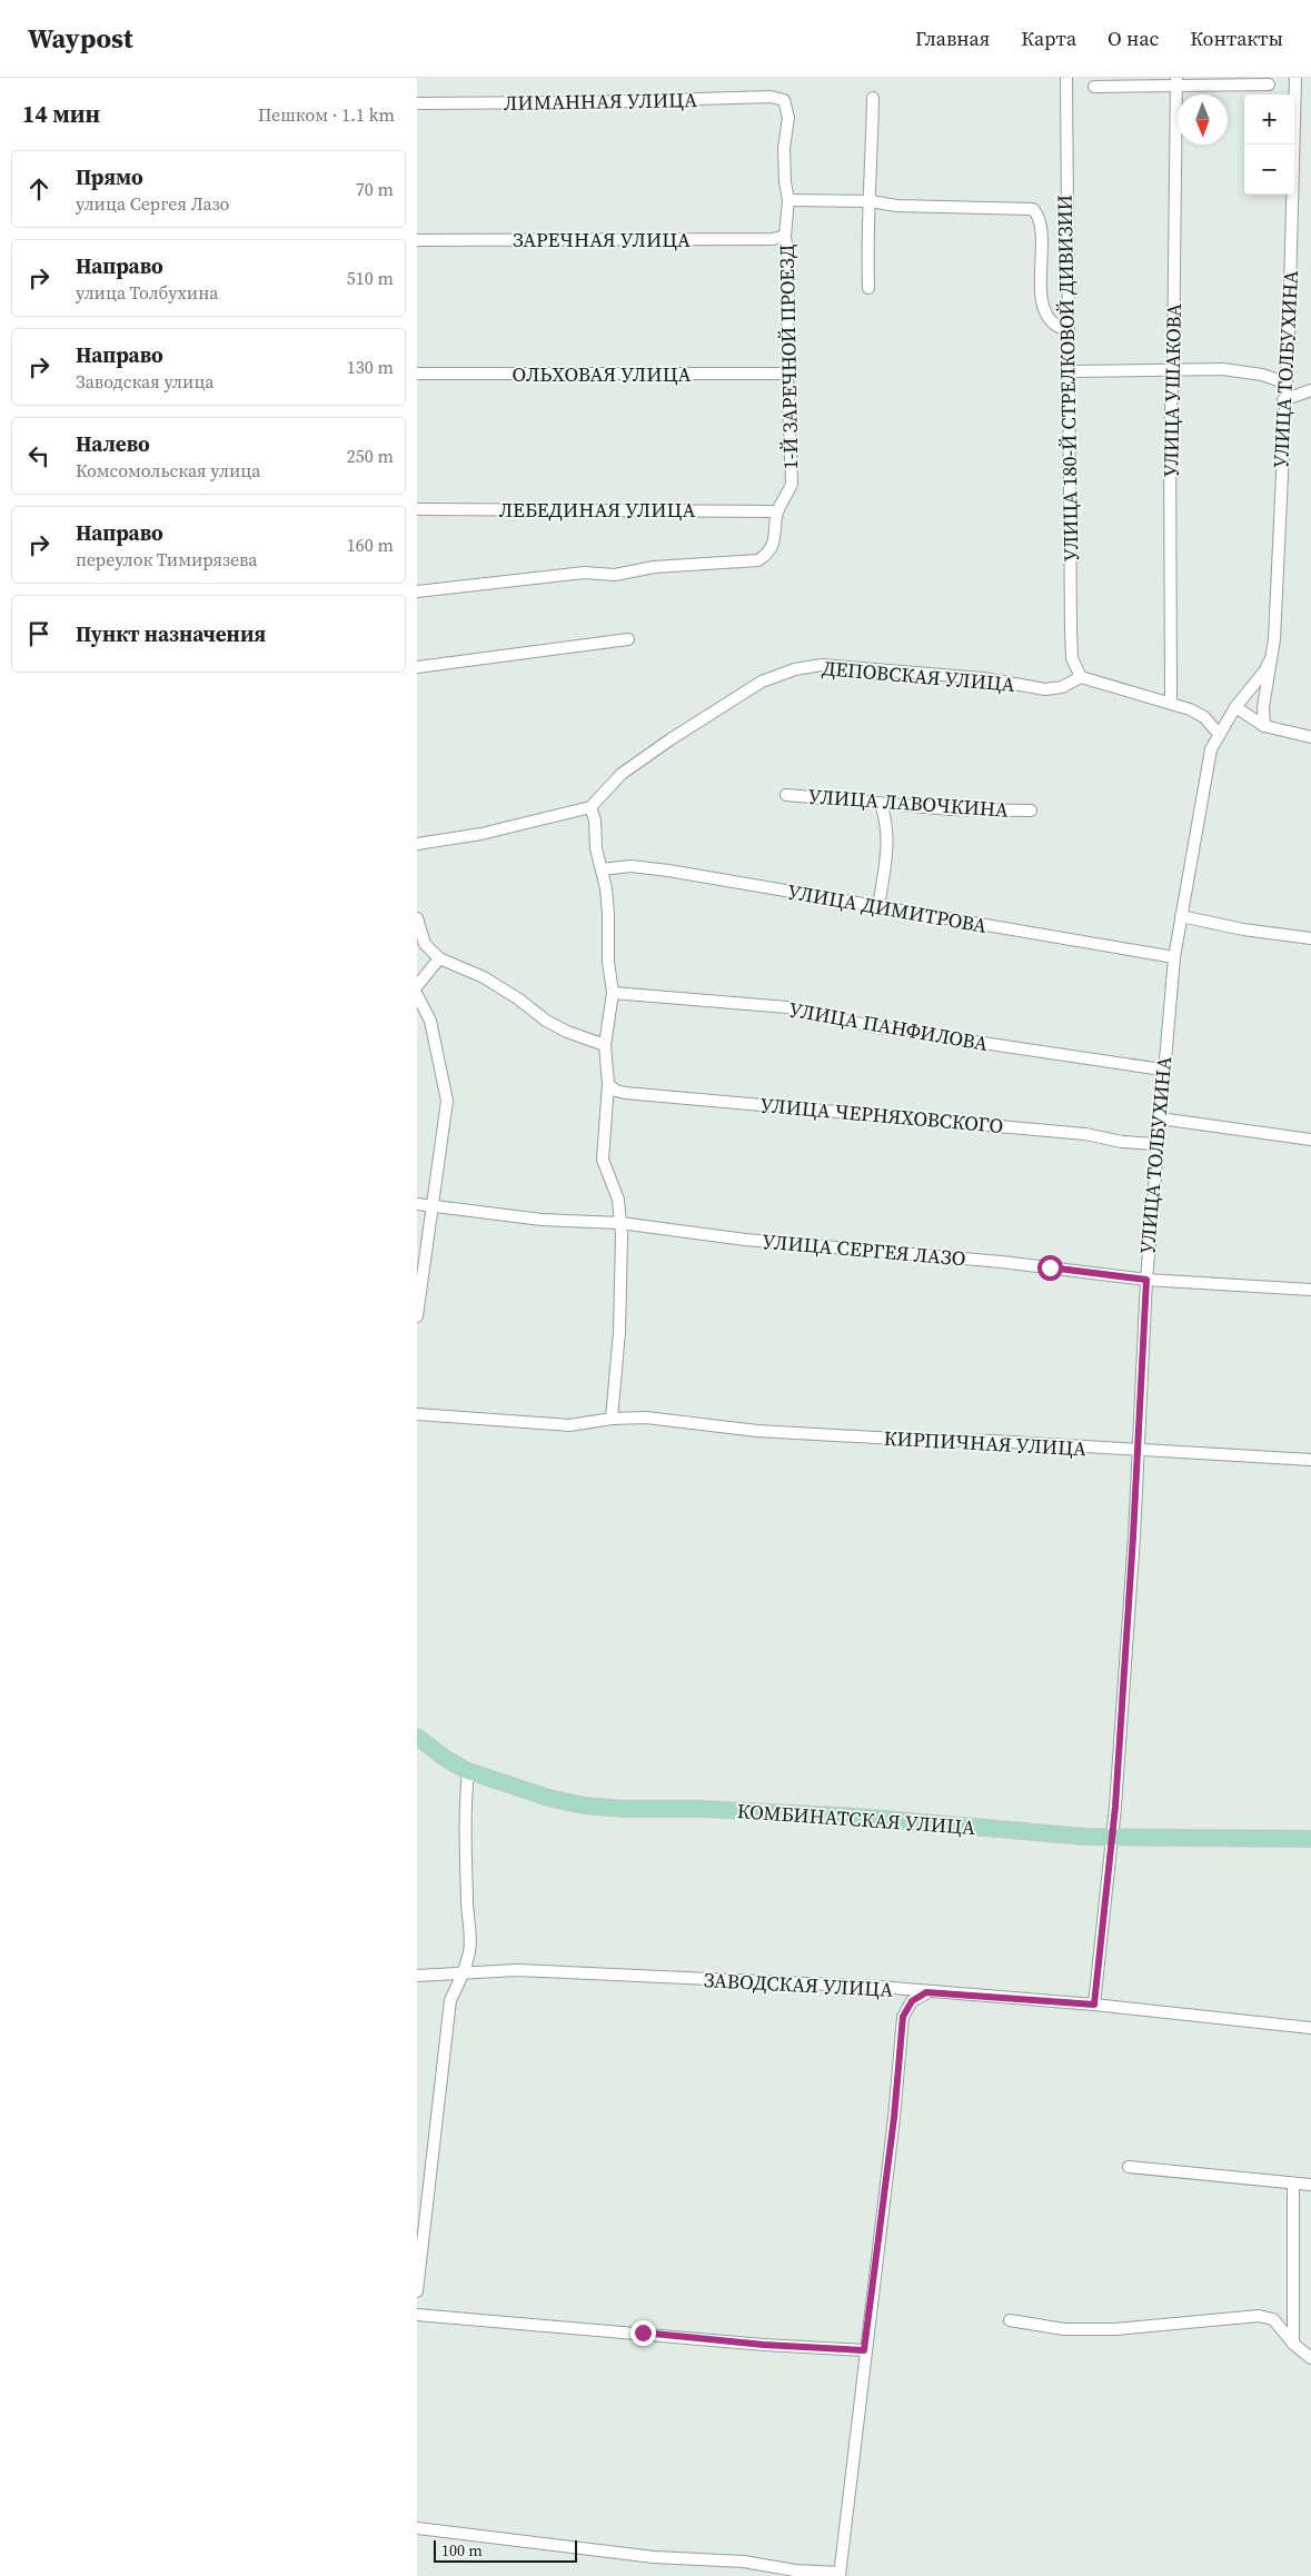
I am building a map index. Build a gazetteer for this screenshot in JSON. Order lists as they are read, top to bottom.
{
  "streets": {
    "main road": ["КОМБИНАТСКАЯ УЛИЦА"],
    "street": [
      "ЛИМАННАЯ УЛИЦА",
      "ЗАРЕЧНАЯ УЛИЦА",
      "1-Й ЗАРЕЧНОЙ ПРОЕЗД",
      "УЛИЦА ТОЛБУХИНА",
      "ОЛЬХОВАЯ УЛИЦА",
      "УЛИЦА 180-Й СТРЕЛКОВОЙ ДИВИЗИИ",
      "УЛИЦА УШАКОВА",
      "ЛЕБЕДИНАЯ УЛИЦА",
      "ДЕПОВСКАЯ УЛИЦА",
      "УЛИЦА ЛАВОЧКИНА",
      "УЛИЦА ДИМИТРОВА",
      "УЛИЦА ПАНФИЛОВА",
      "УЛИЦА ЧЕРНЯХОВСКОГО",
      "УЛИЦА СЕРГЕЯ ЛАЗО",
      "КИРПИЧНАЯ УЛИЦА",
      "ЗАВОДСКАЯ УЛИЦА"
    ]
  },
  "crossings": [
    ["ЛИМАННАЯ УЛИЦА", "1-Й ЗАРЕЧНОЙ ПРОЕЗД"],
    ["ЗАРЕЧНАЯ УЛИЦА", "1-Й ЗАРЕЧНОЙ ПРОЕЗД"],
    ["1-Й ЗАРЕЧНОЙ ПРОЕЗД", "ОЛЬХОВАЯ УЛИЦА"],
    ["1-Й ЗАРЕЧНОЙ ПРОЕЗД", "ЛЕБЕДИНАЯ УЛИЦА"],
    ["УЛИЦА ТОЛБУХИНА", "УЛИЦА ДИМИТРОВА"],
    ["УЛИЦА ТОЛБУХИНА", "УЛИЦА ПАНФИЛОВА"],
    ["УЛИЦА ТОЛБУХИНА", "УЛИЦА ЧЕРНЯХОВСКОГО"],
    ["УЛИЦА ТОЛБУХИНА", "УЛИЦА СЕРГЕЯ ЛАЗО"],
    ["УЛИЦА ТОЛБУХИНА", "КИРПИЧНАЯ УЛИЦА"],
    ["УЛИЦА ТОЛБУХИНА", "КОМБИНАТСКАЯ УЛИЦА"],
    ["УЛИЦА ТОЛБУХИНА", "ЗАВОДСКАЯ УЛИЦА"],
    ["УЛИЦА 180-Й СТРЕЛКОВОЙ ДИВИЗИИ", "ДЕПОВСКАЯ УЛИЦА"]
  ],
  "scale_bar": "100 m",
  "north": "bottom",
  "page": {
    "header": "Waypost",
    "nav": [
      "Главная",
      "Карта",
      "О нас",
      "Контакты"
    ],
    "heading": ["14 мин", "Пешком · 1.1 km"],
    "map_buttons": ["+", "−"],
    "list": [
      ["Прямо", "улица Сергея Лазо", "70 m"],
      ["Направо", "улица Толбухина", "510 m"],
      ["Направо", "Заводская улица", "130 m"],
      ["Налево", "Комсомольская улица", "250 m"],
      ["Направо", "переулок Тимирязева", "160 m"],
      "Пункт назначения"
    ],
    "scale": "100 m"
  }
}
